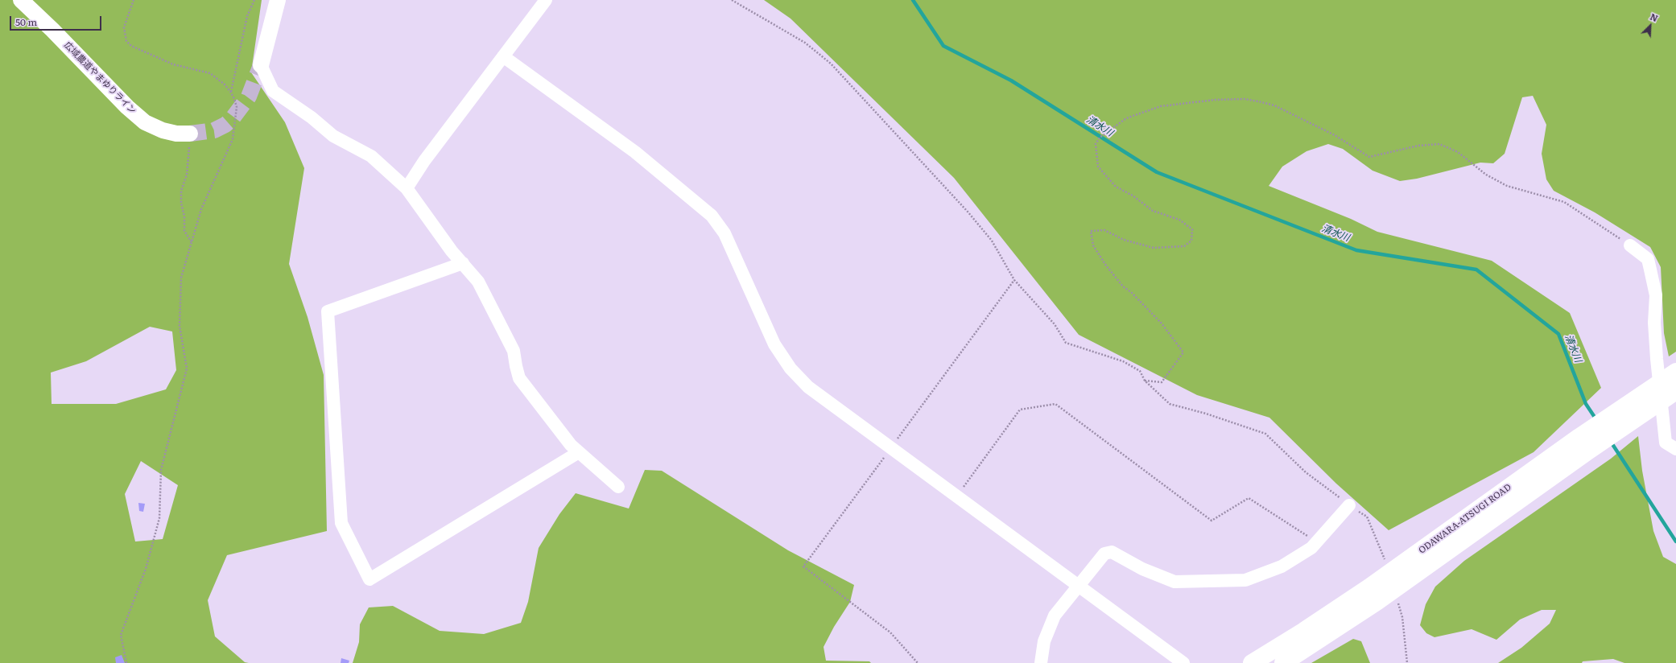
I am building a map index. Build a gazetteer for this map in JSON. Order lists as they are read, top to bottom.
{
  "streets": {
    "highway": ["ODAWARA-ATSUGI ROAD"],
    "street": ["広域農道やまゆりライン"]
  },
  "water": ["清水川"],
  "scale_bar": "50 m",
  "north": "top right"
}
